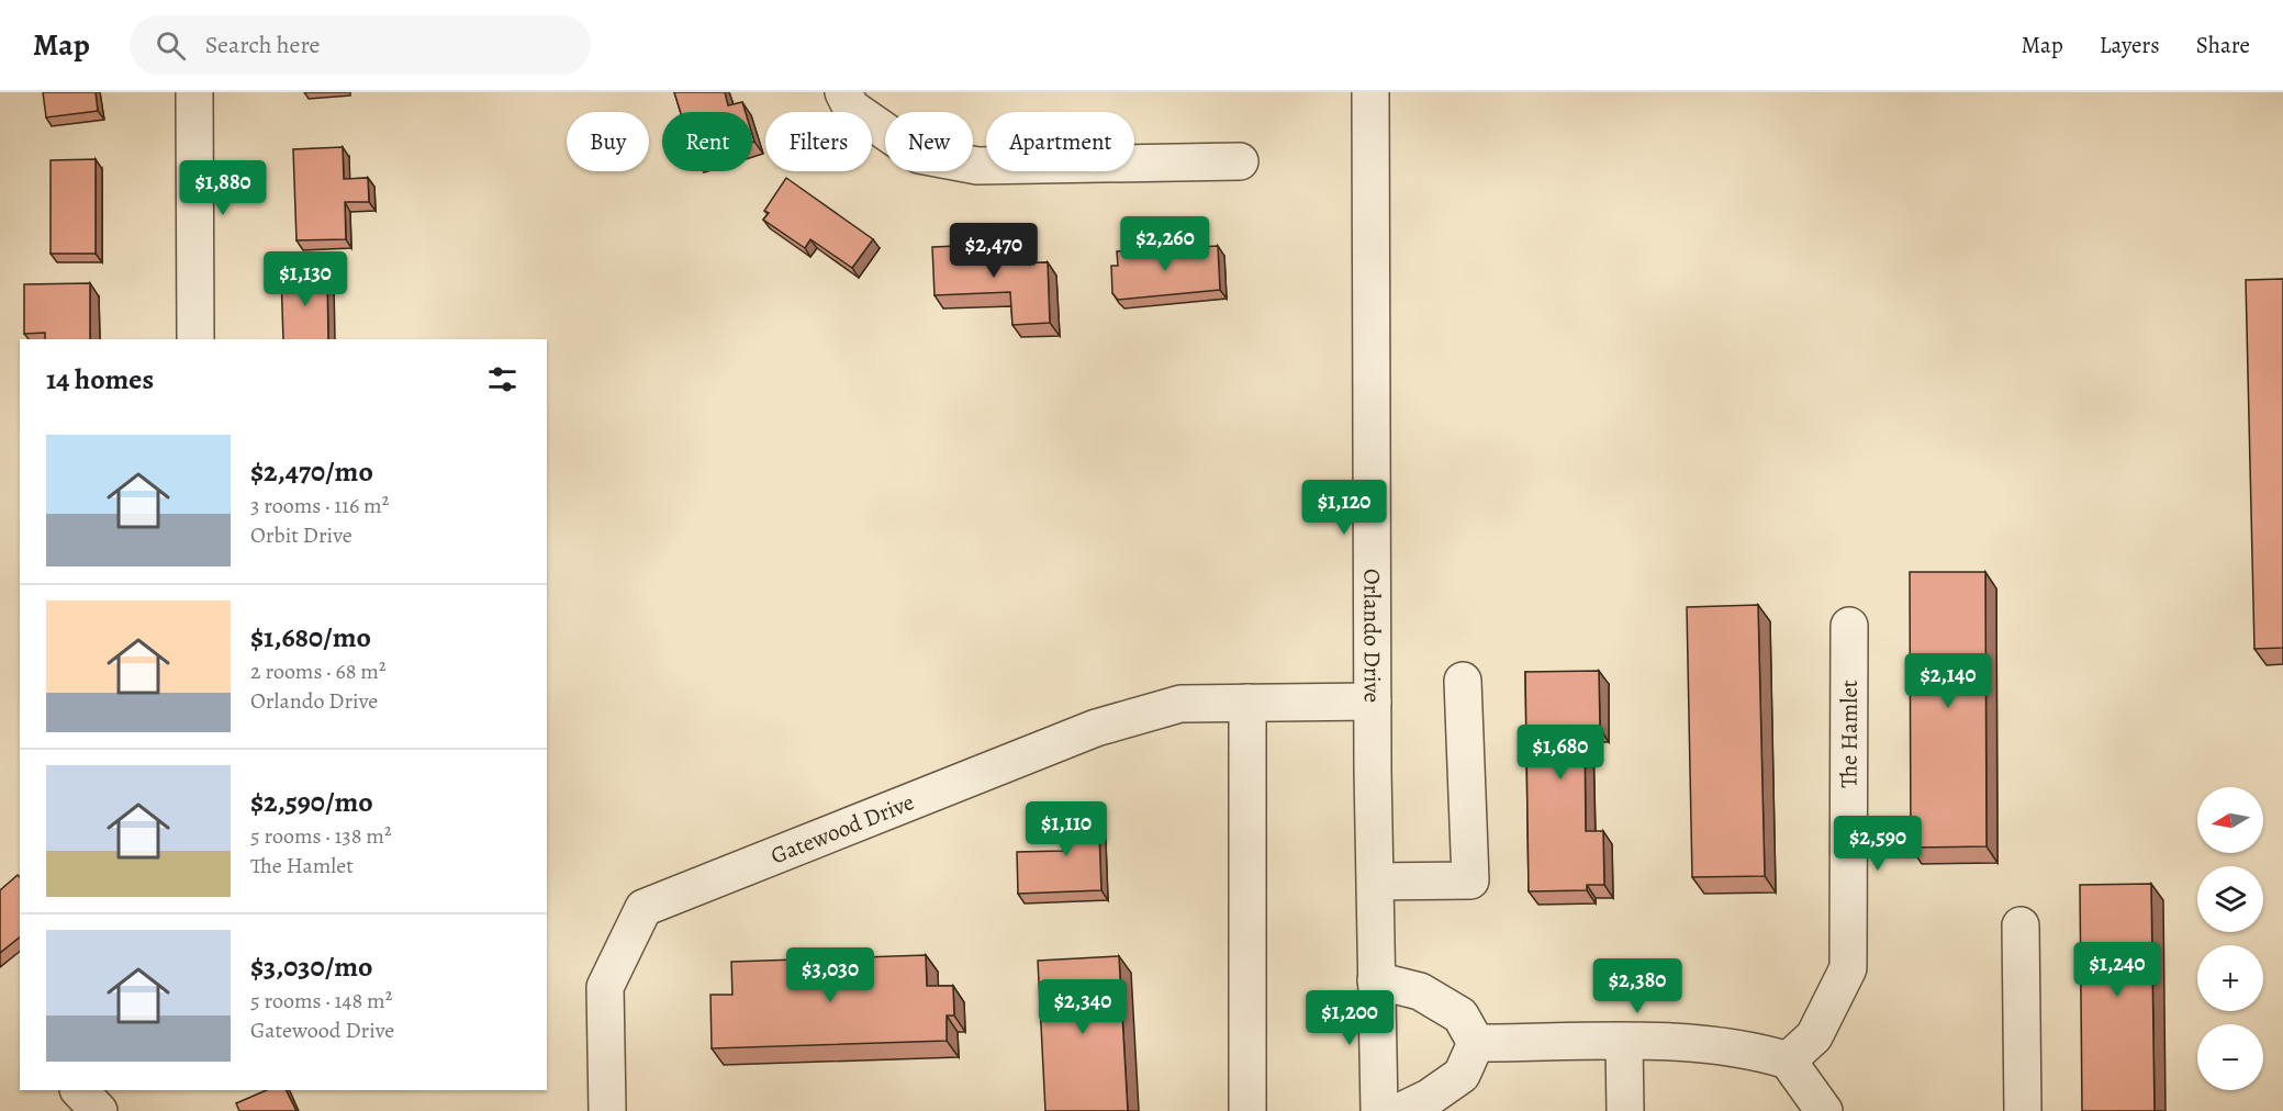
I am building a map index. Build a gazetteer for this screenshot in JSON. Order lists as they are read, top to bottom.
{
  "streets": {
    "street": ["Orlando Drive", "The Hamlet", "Gatewood Drive"]
  },
  "crossings": [
    ["Orlando Drive", "Gatewood Drive"]
  ],
  "north": "left",
  "page": {
    "header": "Map",
    "search": "Search here",
    "nav": ["Map", "Layers", "Share"],
    "chip": [
      "Buy",
      "Rent",
      "Filters",
      "New",
      "Apartment"
    ],
    "price": [
      "$1,880",
      "$2,260",
      "$2,470",
      "$1,130",
      "$1,120",
      "$2,140",
      "$1,680",
      "$1,110",
      "$2,590",
      "$1,240",
      "$3,030",
      "$2,380",
      "$2,340",
      "$1,200"
    ],
    "heading": "14 homes",
    "list": [
      {
        "name": "$2,470/mo",
        "note": "3 rooms · 116 m² · Orbit Drive"
      },
      {
        "name": "$1,680/mo",
        "note": "2 rooms · 68 m² · Orlando Drive"
      },
      {
        "name": "$2,590/mo",
        "note": "5 rooms · 138 m² · The Hamlet"
      },
      {
        "name": "$3,030/mo",
        "note": "5 rooms · 148 m² · Gatewood Drive"
      }
    ],
    "map_buttons": ["+", "−"]
  }
}
